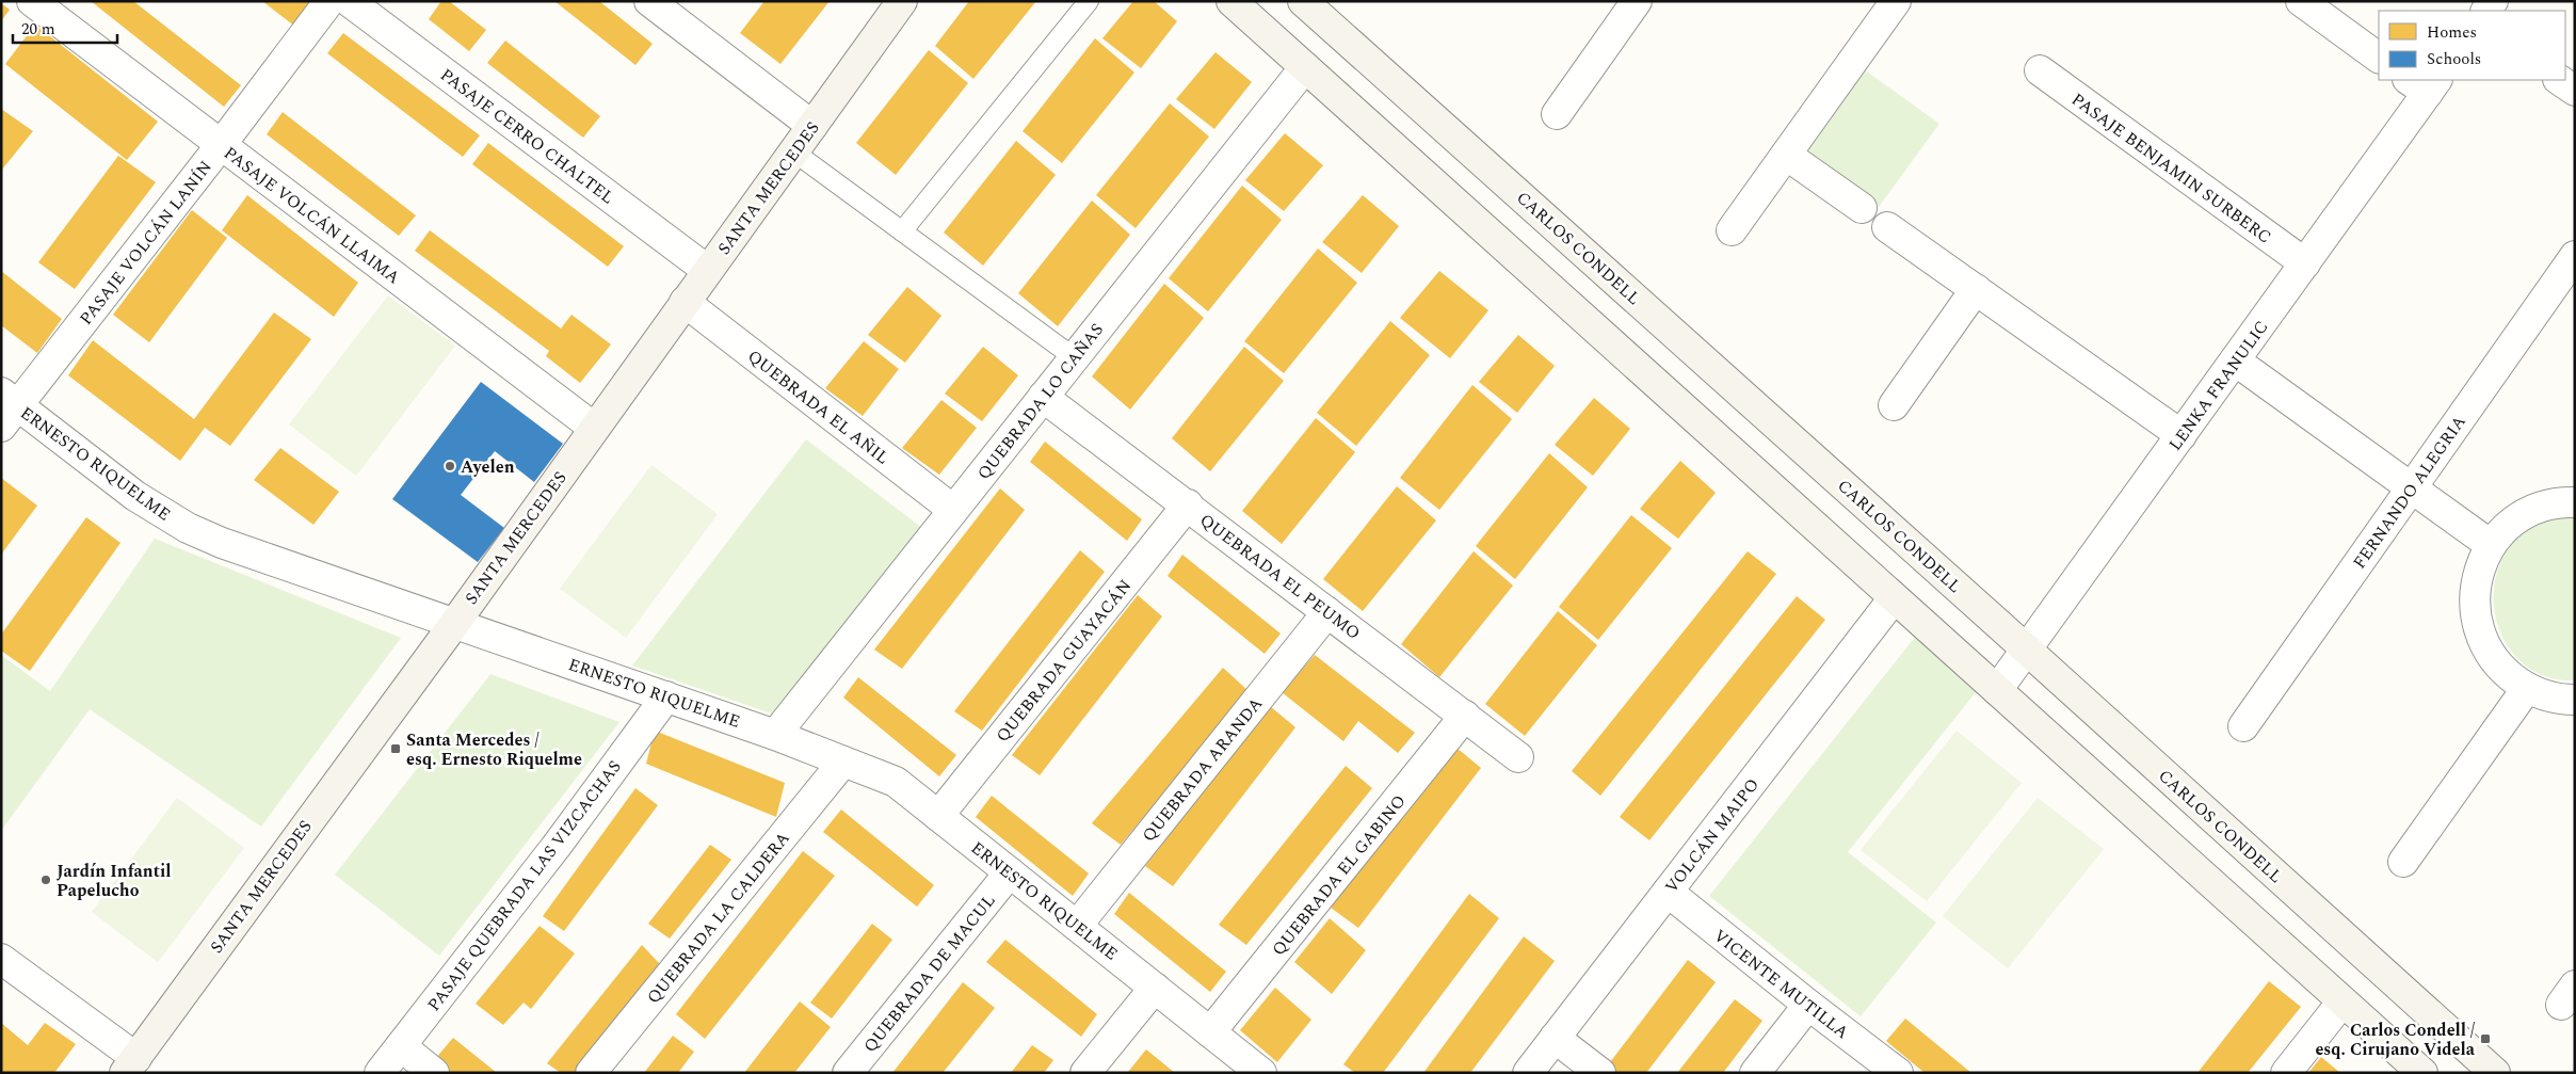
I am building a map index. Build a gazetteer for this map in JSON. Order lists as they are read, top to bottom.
{
  "streets": {
    "street": [
      "PASAJE CERRO CHALTEL",
      "PASAJE BENJAMIN SURBERC",
      "SANTA MERCEDES",
      "PASAJE VOLCÁN LLAIMA",
      "PASAJE VOLCÁN LANÍN",
      "CARLOS CONDELL",
      "LENKA FRANULIC",
      "QUEBRADA LO CAÑAS",
      "QUEBRADA EL AÑIL",
      "ERNESTO RIQUELME",
      "FERNANDO ALEGRIA",
      "QUEBRADA EL PEUMO",
      "QUEBRADA GUAYACÁN",
      "QUEBRADA ARANDA",
      "VOLCÁN MAIPO",
      "QUEBRADA EL GABINO",
      "PASAJE QUEBRADA LAS VIZCACHAS",
      "QUEBRADA LA CALDERA",
      "QUEBRADA DE MACUL",
      "VICENTE MUTILLA"
    ]
  },
  "crossings": [
    ["PASAJE CERRO CHALTEL", "SANTA MERCEDES"],
    ["PASAJE BENJAMIN SURBERC", "LENKA FRANULIC"],
    ["SANTA MERCEDES", "PASAJE VOLCÁN LLAIMA"],
    ["SANTA MERCEDES", "QUEBRADA EL AÑIL"],
    ["SANTA MERCEDES", "ERNESTO RIQUELME"],
    ["PASAJE VOLCÁN LLAIMA", "PASAJE VOLCÁN LANÍN"],
    ["PASAJE VOLCÁN LANÍN", "ERNESTO RIQUELME"],
    ["CARLOS CONDELL", "LENKA FRANULIC"],
    ["QUEBRADA LO CAÑAS", "QUEBRADA EL AÑIL"],
    ["QUEBRADA LO CAÑAS", "ERNESTO RIQUELME"],
    ["QUEBRADA LO CAÑAS", "QUEBRADA EL PEUMO"],
    ["ERNESTO RIQUELME", "QUEBRADA GUAYACÁN"],
    ["ERNESTO RIQUELME", "QUEBRADA ARANDA"],
    ["ERNESTO RIQUELME", "QUEBRADA EL GABINO"],
    ["ERNESTO RIQUELME", "PASAJE QUEBRADA LAS VIZCACHAS"],
    ["ERNESTO RIQUELME", "QUEBRADA LA CALDERA"],
    ["ERNESTO RIQUELME", "QUEBRADA DE MACUL"],
    ["QUEBRADA EL PEUMO", "QUEBRADA GUAYACÁN"],
    ["QUEBRADA EL PEUMO", "QUEBRADA ARANDA"],
    ["QUEBRADA EL PEUMO", "QUEBRADA EL GABINO"],
    ["VOLCÁN MAIPO", "VICENTE MUTILLA"]
  ],
  "places": {
    "other": ["Ayelen", "Jardín Infantil Papelucho"],
    "transit": ["Santa Mercedes / esq. Ernesto Riquelme", "Carlos Condell / esq. Cirujano Videla"]
  },
  "legend": ["Homes", "Schools"],
  "scale_bar": "20 m"
}
